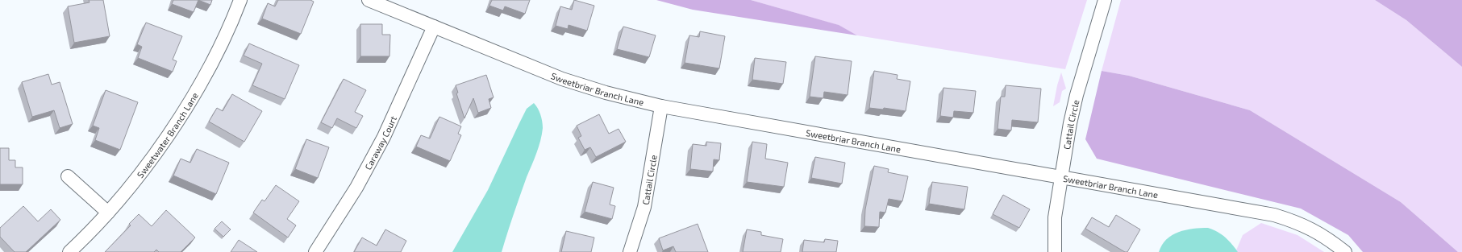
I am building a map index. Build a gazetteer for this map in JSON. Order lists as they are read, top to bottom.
{
  "streets": {
    "street": [
      "Sweetbriar Branch Lane",
      "Cattail Circle",
      "Sweetwater Branch Lane",
      "Caraway Court"
    ]
  },
  "crossings": [
    ["Sweetbriar Branch Lane", "Cattail Circle"],
    ["Sweetbriar Branch Lane", "Caraway Court"]
  ]
}
